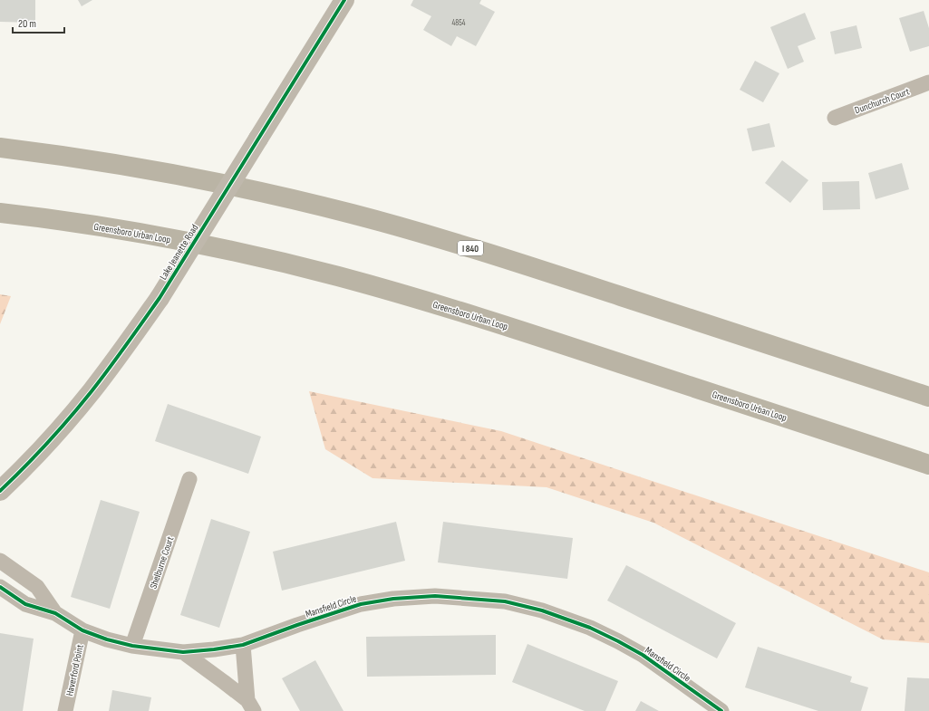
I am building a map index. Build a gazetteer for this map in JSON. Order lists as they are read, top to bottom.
{
  "streets": {
    "highway": ["Greensboro Urban Loop", "I 840"],
    "street": [
      "Dunchurch Court",
      "Lake Jeanette Road",
      "Shelburne Court",
      "Mansfield Circle",
      "Haverford Point"
    ]
  },
  "crossings": [
    ["Shelburne Court", "Mansfield Circle"],
    ["Mansfield Circle", "Haverford Point"]
  ],
  "house_numbers": ["4854"],
  "scale_bar": "20 m"
}
